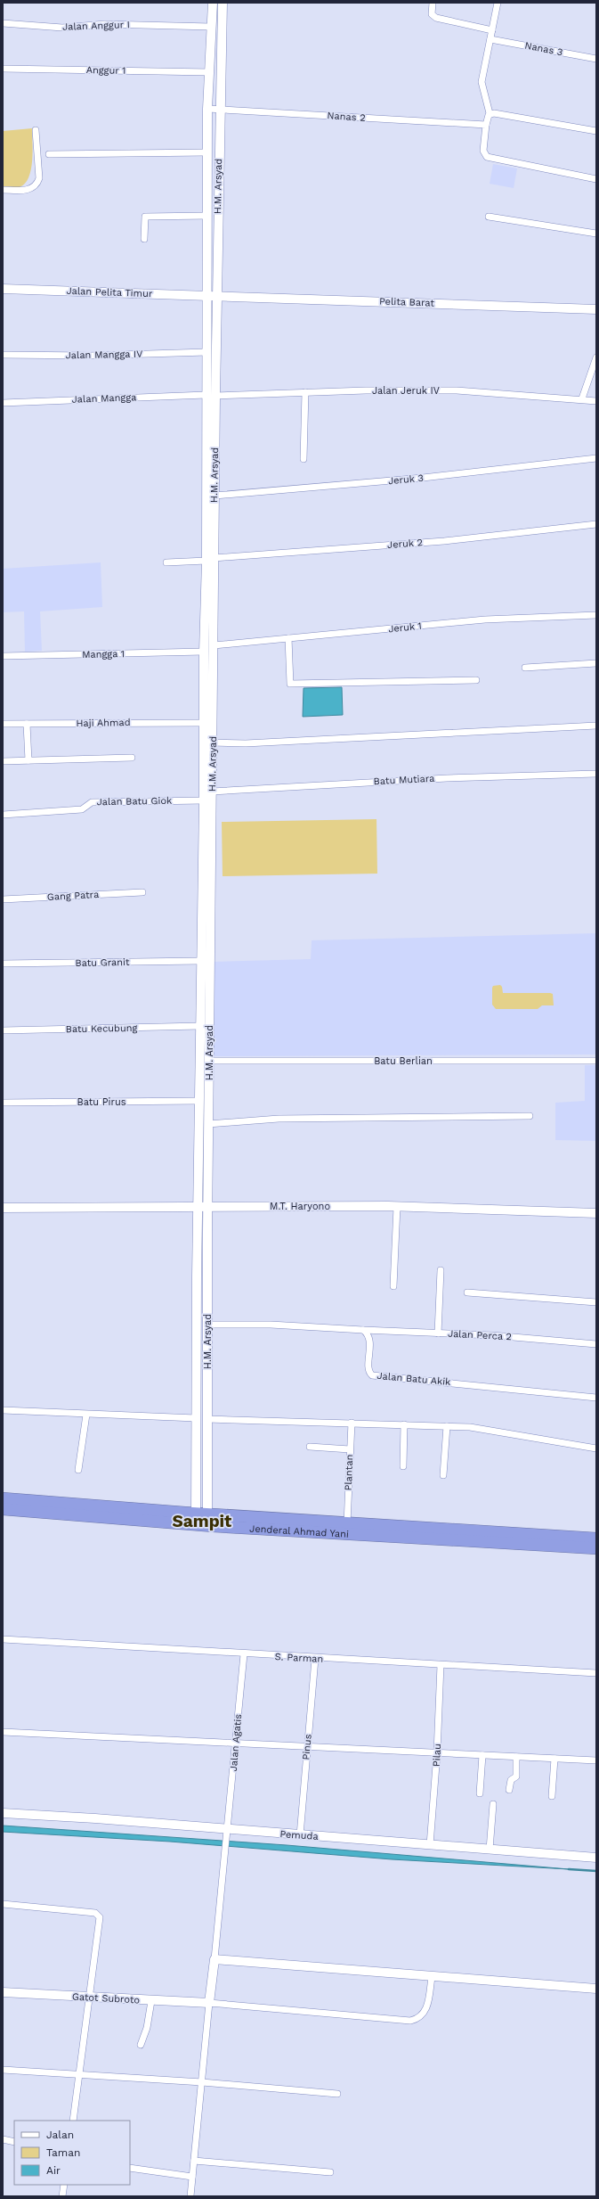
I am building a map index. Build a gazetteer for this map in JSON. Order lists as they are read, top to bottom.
{
  "streets": {
    "highway": ["Jenderal Ahmad Yani"],
    "street": [
      "Jalan Anggur I",
      "Nanas 3",
      "Anggur 1",
      "Nanas 2",
      "H.M. Arsyad",
      "Jalan Pelita Timur",
      "Pelita Barat",
      "Jalan Mangga IV",
      "Jalan Jeruk IV",
      "Jalan Mangga",
      "Jeruk 3",
      "Jeruk 2",
      "Jeruk 1",
      "Mangga 1",
      "Haji Ahmad",
      "Batu Mutiara",
      "Jalan Batu Giok",
      "Gang Patra",
      "Batu Granit",
      "Batu Kecubung",
      "Batu Berlian",
      "Batu Pirus",
      "M.T. Haryono",
      "Jalan Perca 2",
      "Jalan Batu Akik",
      "Plantan",
      "S. Parman",
      "Jalan Agatis",
      "Pinus",
      "Pilau",
      "Pemuda",
      "Gatot Subroto"
    ]
  },
  "crossings": [
    ["Jalan Anggur I", "H.M. Arsyad"],
    ["Anggur 1", "H.M. Arsyad"],
    ["Nanas 2", "H.M. Arsyad"],
    ["H.M. Arsyad", "Jalan Pelita Timur"],
    ["H.M. Arsyad", "Pelita Barat"],
    ["H.M. Arsyad", "Jalan Mangga IV"],
    ["H.M. Arsyad", "Jalan Jeruk IV"],
    ["H.M. Arsyad", "Jalan Mangga"],
    ["H.M. Arsyad", "Jeruk 3"],
    ["H.M. Arsyad", "Jeruk 2"],
    ["H.M. Arsyad", "Jeruk 1"],
    ["H.M. Arsyad", "Mangga 1"],
    ["H.M. Arsyad", "Haji Ahmad"],
    ["H.M. Arsyad", "Batu Mutiara"],
    ["H.M. Arsyad", "Jalan Batu Giok"],
    ["H.M. Arsyad", "Batu Granit"],
    ["H.M. Arsyad", "Batu Kecubung"],
    ["H.M. Arsyad", "Batu Berlian"],
    ["H.M. Arsyad", "Batu Pirus"],
    ["H.M. Arsyad", "M.T. Haryono"],
    ["H.M. Arsyad", "Jenderal Ahmad Yani"],
    ["Jalan Pelita Timur", "Pelita Barat"],
    ["Jalan Jeruk IV", "Jalan Mangga"],
    ["Jalan Perca 2", "Jalan Batu Akik"],
    ["Plantan", "Jenderal Ahmad Yani"],
    ["S. Parman", "Jalan Agatis"],
    ["S. Parman", "Pinus"],
    ["S. Parman", "Pilau"],
    ["Jalan Agatis", "Pemuda"],
    ["Pinus", "Pemuda"],
    ["Pilau", "Pemuda"]
  ],
  "districts": ["Sampit"],
  "legend": ["Jalan", "Taman", "Air"]
}
